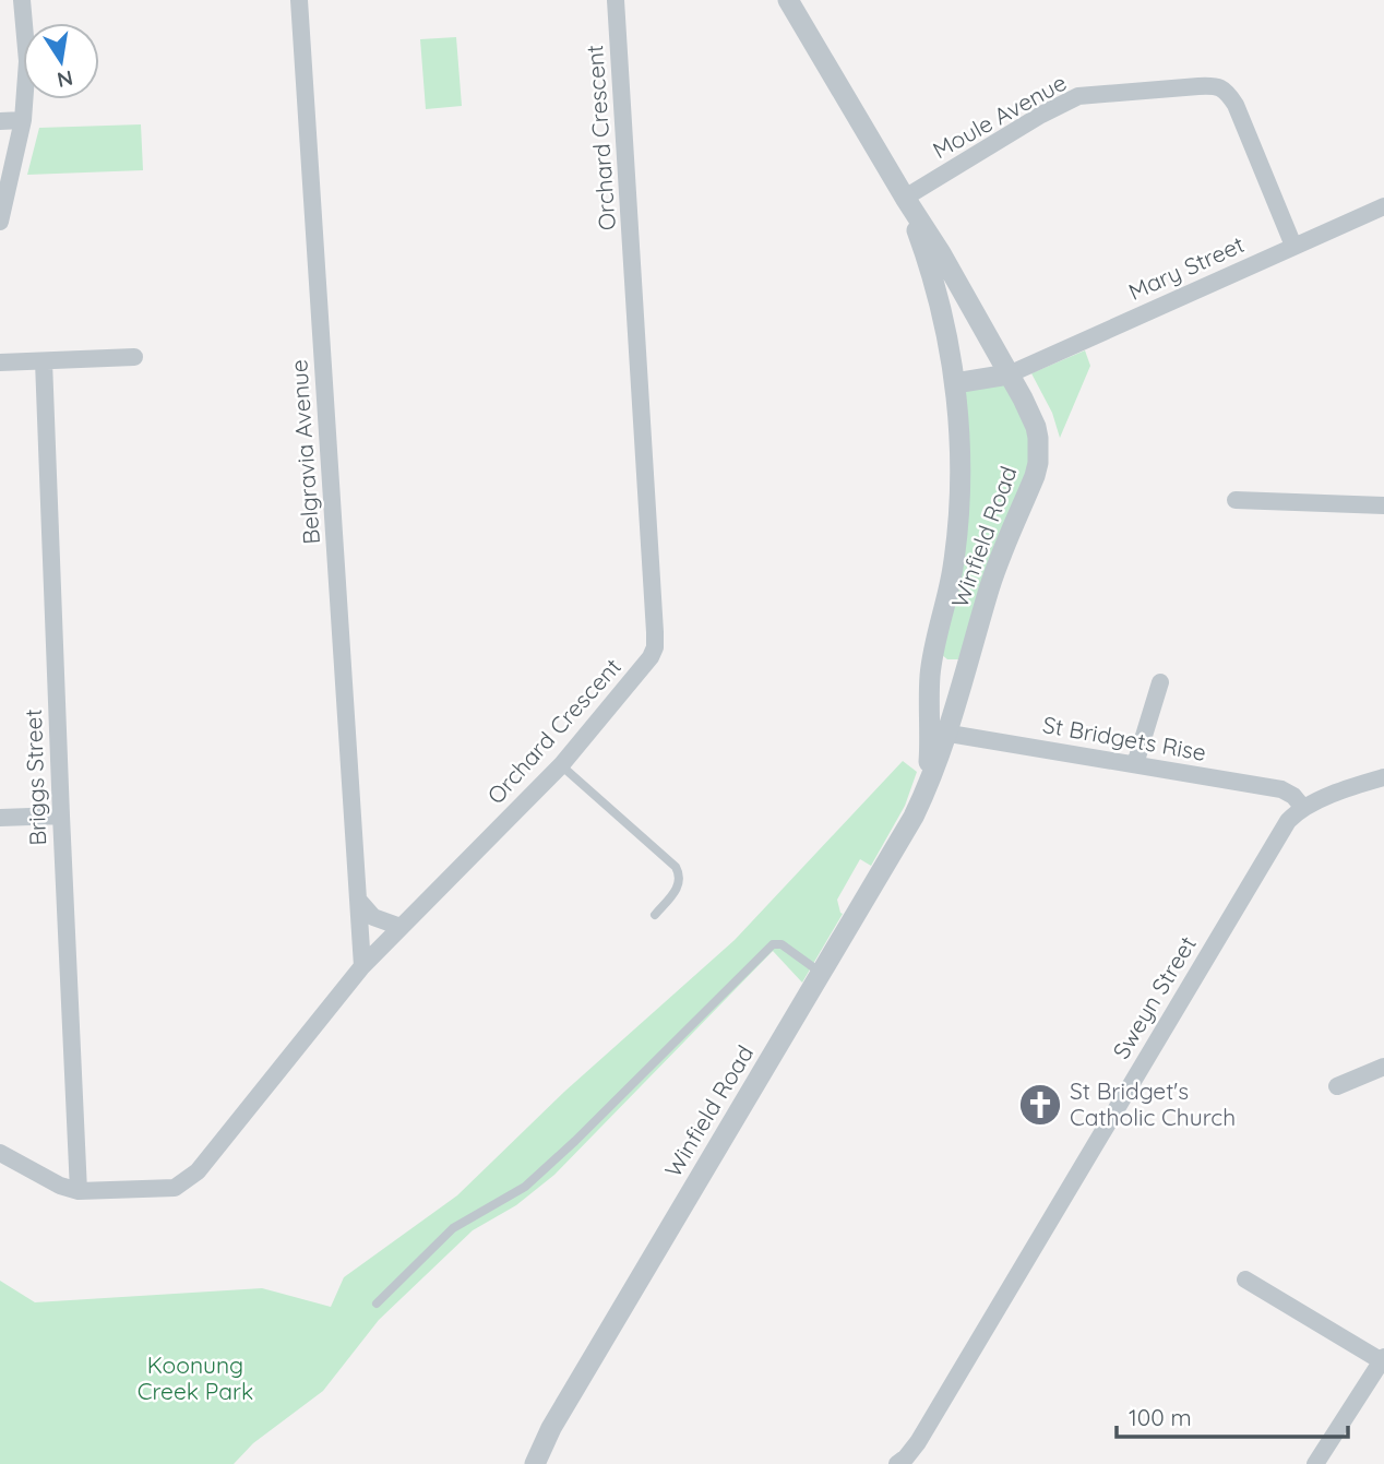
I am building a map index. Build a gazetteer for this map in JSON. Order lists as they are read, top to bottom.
{
  "streets": {
    "street": [
      "Moule Avenue",
      "Orchard Crescent",
      "Mary Street",
      "Belgravia Avenue",
      "Winfield Road",
      "St Bridgets Rise",
      "Briggs Street",
      "Sweyn Street"
    ]
  },
  "crossings": [
    ["Moule Avenue", "Mary Street"],
    ["Moule Avenue", "Winfield Road"],
    ["Orchard Crescent", "Belgravia Avenue"],
    ["Orchard Crescent", "Briggs Street"],
    ["Mary Street", "Winfield Road"],
    ["Winfield Road", "St Bridgets Rise"],
    ["St Bridgets Rise", "Sweyn Street"]
  ],
  "parks": ["Koonung Creek Park"],
  "places": {
    "church": ["St Bridget's Catholic Church"]
  },
  "scale_bar": "100 m",
  "north": "bottom"
}
